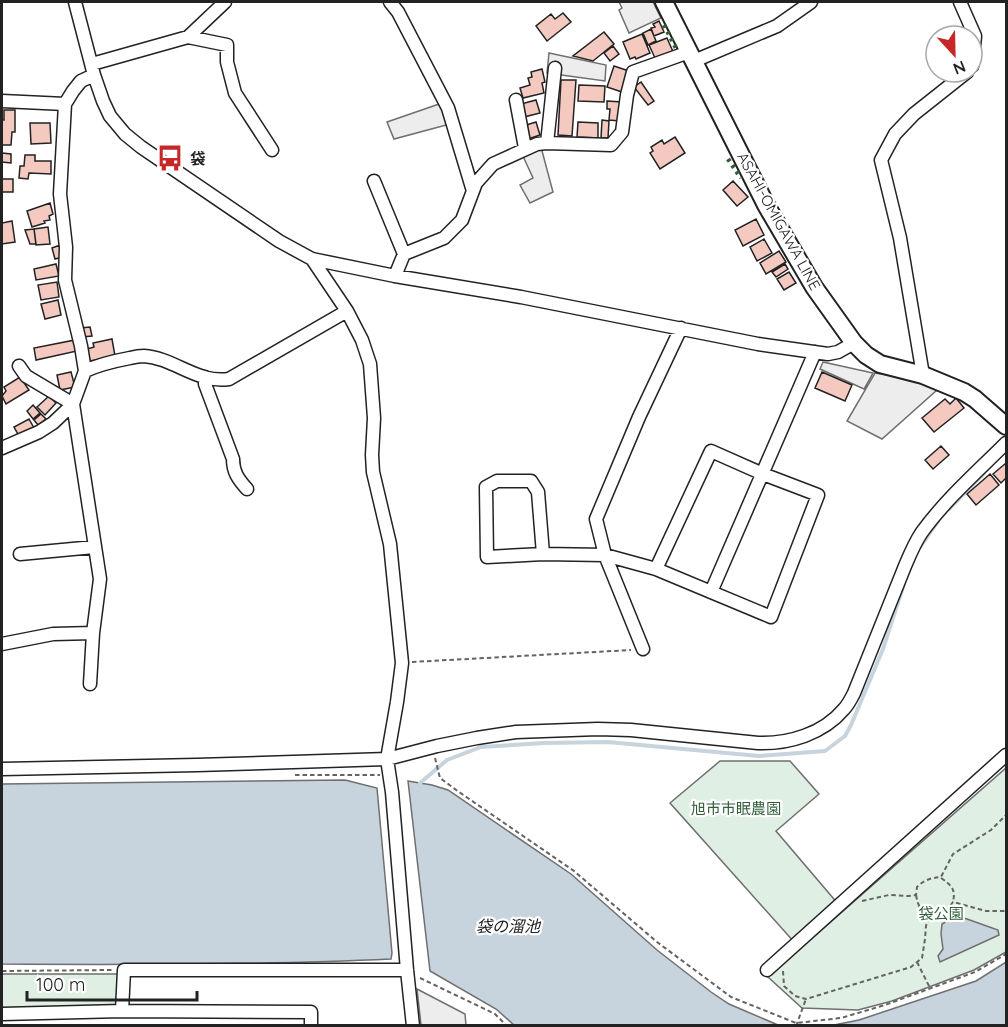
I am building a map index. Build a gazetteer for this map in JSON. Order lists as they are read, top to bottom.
{
  "streets": {
    "main road": ["ASAHI-OMIGAWA LINE"]
  },
  "water": ["袋の溜池"],
  "parks": ["旭市市眠農園", "袋公園"],
  "places": {
    "bus stop": ["袋"]
  },
  "scale_bar": "100 m",
  "north": "bottom"
}
